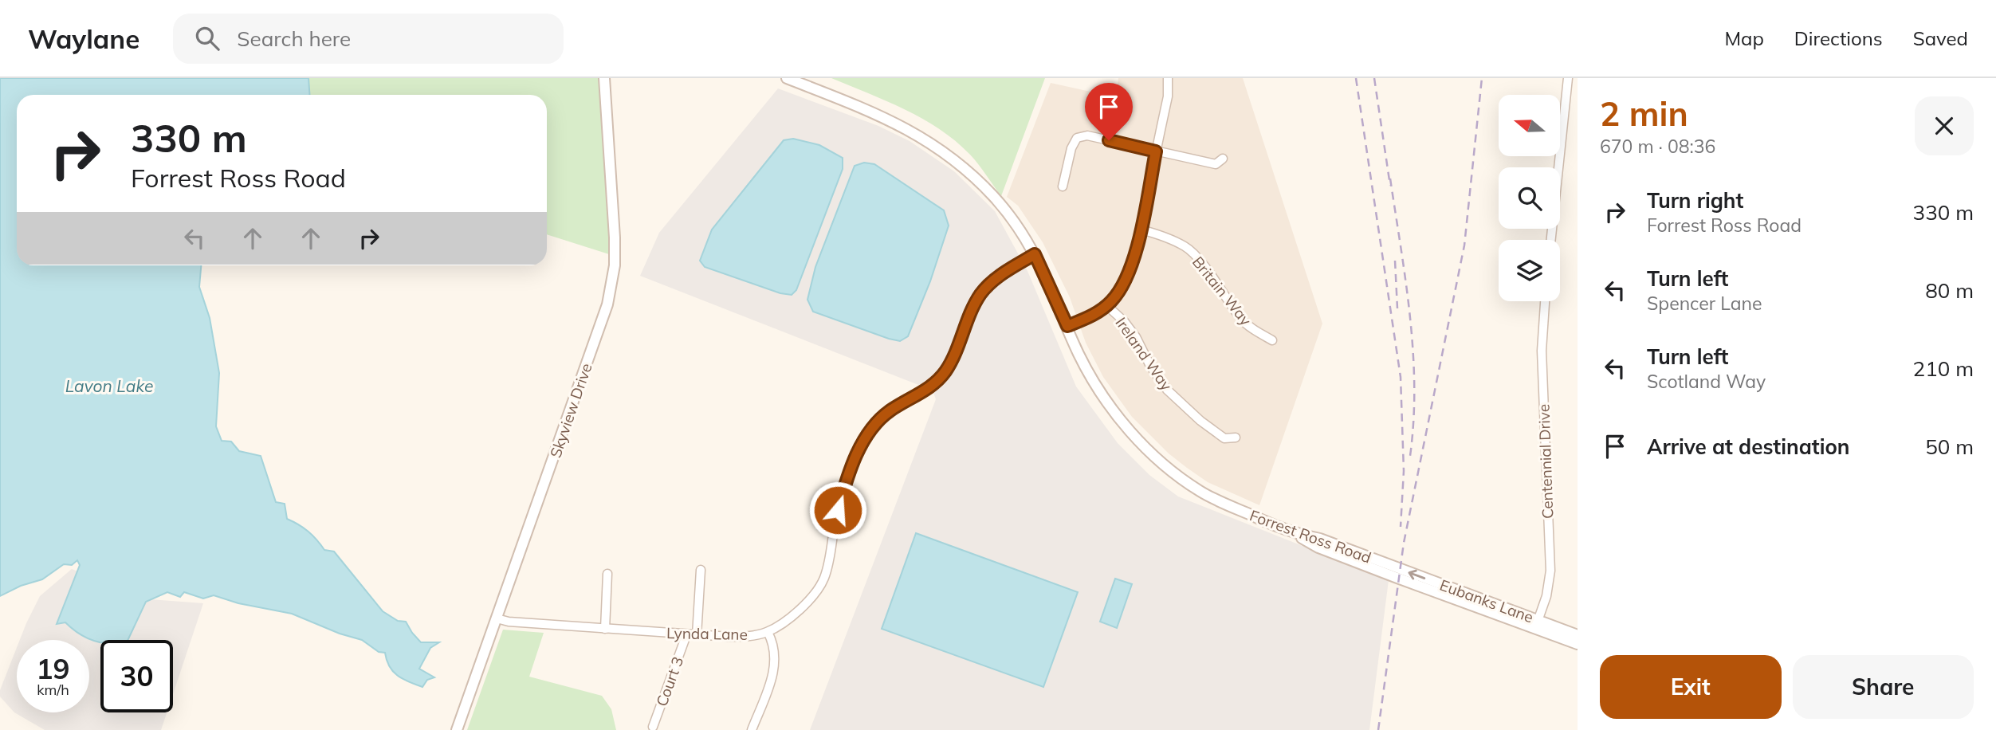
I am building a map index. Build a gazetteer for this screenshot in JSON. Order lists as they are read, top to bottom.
{
  "streets": {
    "street": [
      "Britain Way",
      "Ireland Way",
      "Skyview Drive",
      "Centennial Drive",
      "Forrest Ross Road",
      "Eubanks Lane",
      "Lynda Lane",
      "Court 3"
    ]
  },
  "crossings": [
    ["Skyview Drive", "Lynda Lane"],
    ["Centennial Drive", "Eubanks Lane"],
    ["Forrest Ross Road", "Eubanks Lane"],
    ["Forrest Ross Road", "Lynda Lane"],
    ["Lynda Lane", "Court 3"]
  ],
  "water": ["Lavon Lake"],
  "north": "left",
  "page": {
    "header": "Waylane",
    "search": "Search here",
    "nav": ["Map", "Directions", "Saved"],
    "heading": ["2 min", "670 m · 08:36"],
    "turn": ["330 m", "Forrest Ross Road"],
    "list": [
      {
        "name": "Turn right",
        "note": "Forrest Ross Road",
        "value": "330 m"
      },
      {
        "name": "Turn left",
        "note": "Spencer Lane",
        "value": "80 m"
      },
      {
        "name": "Turn left",
        "note": "Scotland Way",
        "value": "210 m"
      },
      {
        "name": "Arrive at destination",
        "value": "50 m"
      }
    ],
    "speed": "19 km/h",
    "limit": "30",
    "buttons": ["Exit", "Share"]
  }
}
